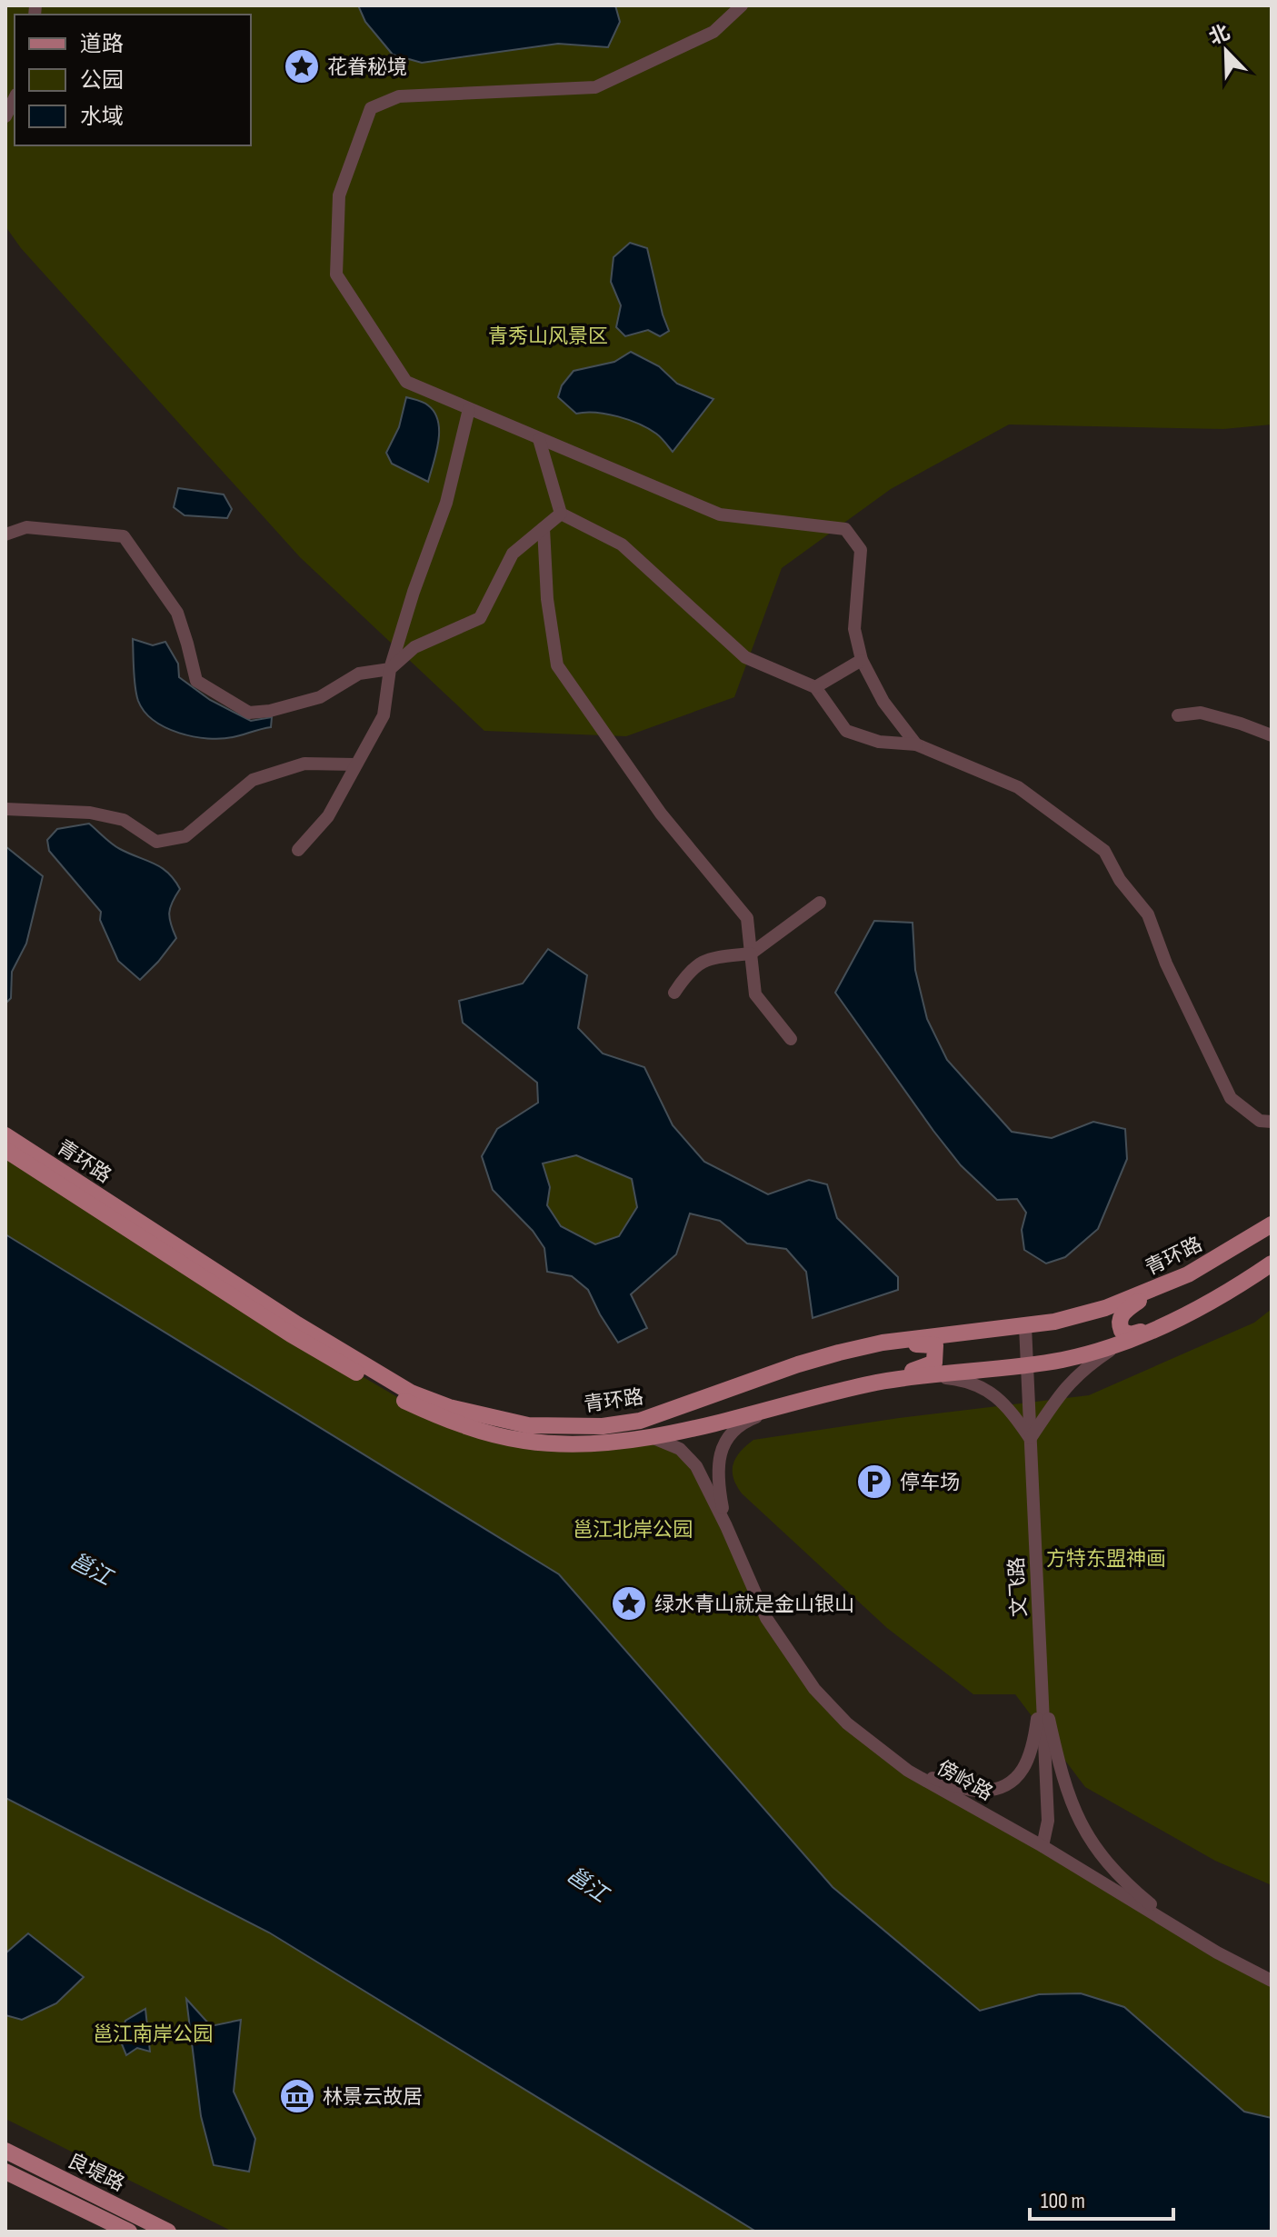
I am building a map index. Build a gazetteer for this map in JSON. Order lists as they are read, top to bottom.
{
  "streets": {
    "main road": ["青环路", "良堤路"],
    "street": ["文飞路", "傍岭路"]
  },
  "crossings": [
    ["青环路", "文飞路"],
    ["文飞路", "傍岭路"]
  ],
  "water": ["邕江"],
  "parks": [
    "青秀山风景区",
    "邕江北岸公园",
    "方特东盟神画",
    "邕江南岸公园"
  ],
  "places": {
    "place": ["花眷秘境", "绿水青山就是金山银山"],
    "parking": ["停车场"],
    "museum": ["林景云故居"]
  },
  "legend": ["道路", "公园", "水域"],
  "scale_bar": "100 m",
  "north": "top left"
}
